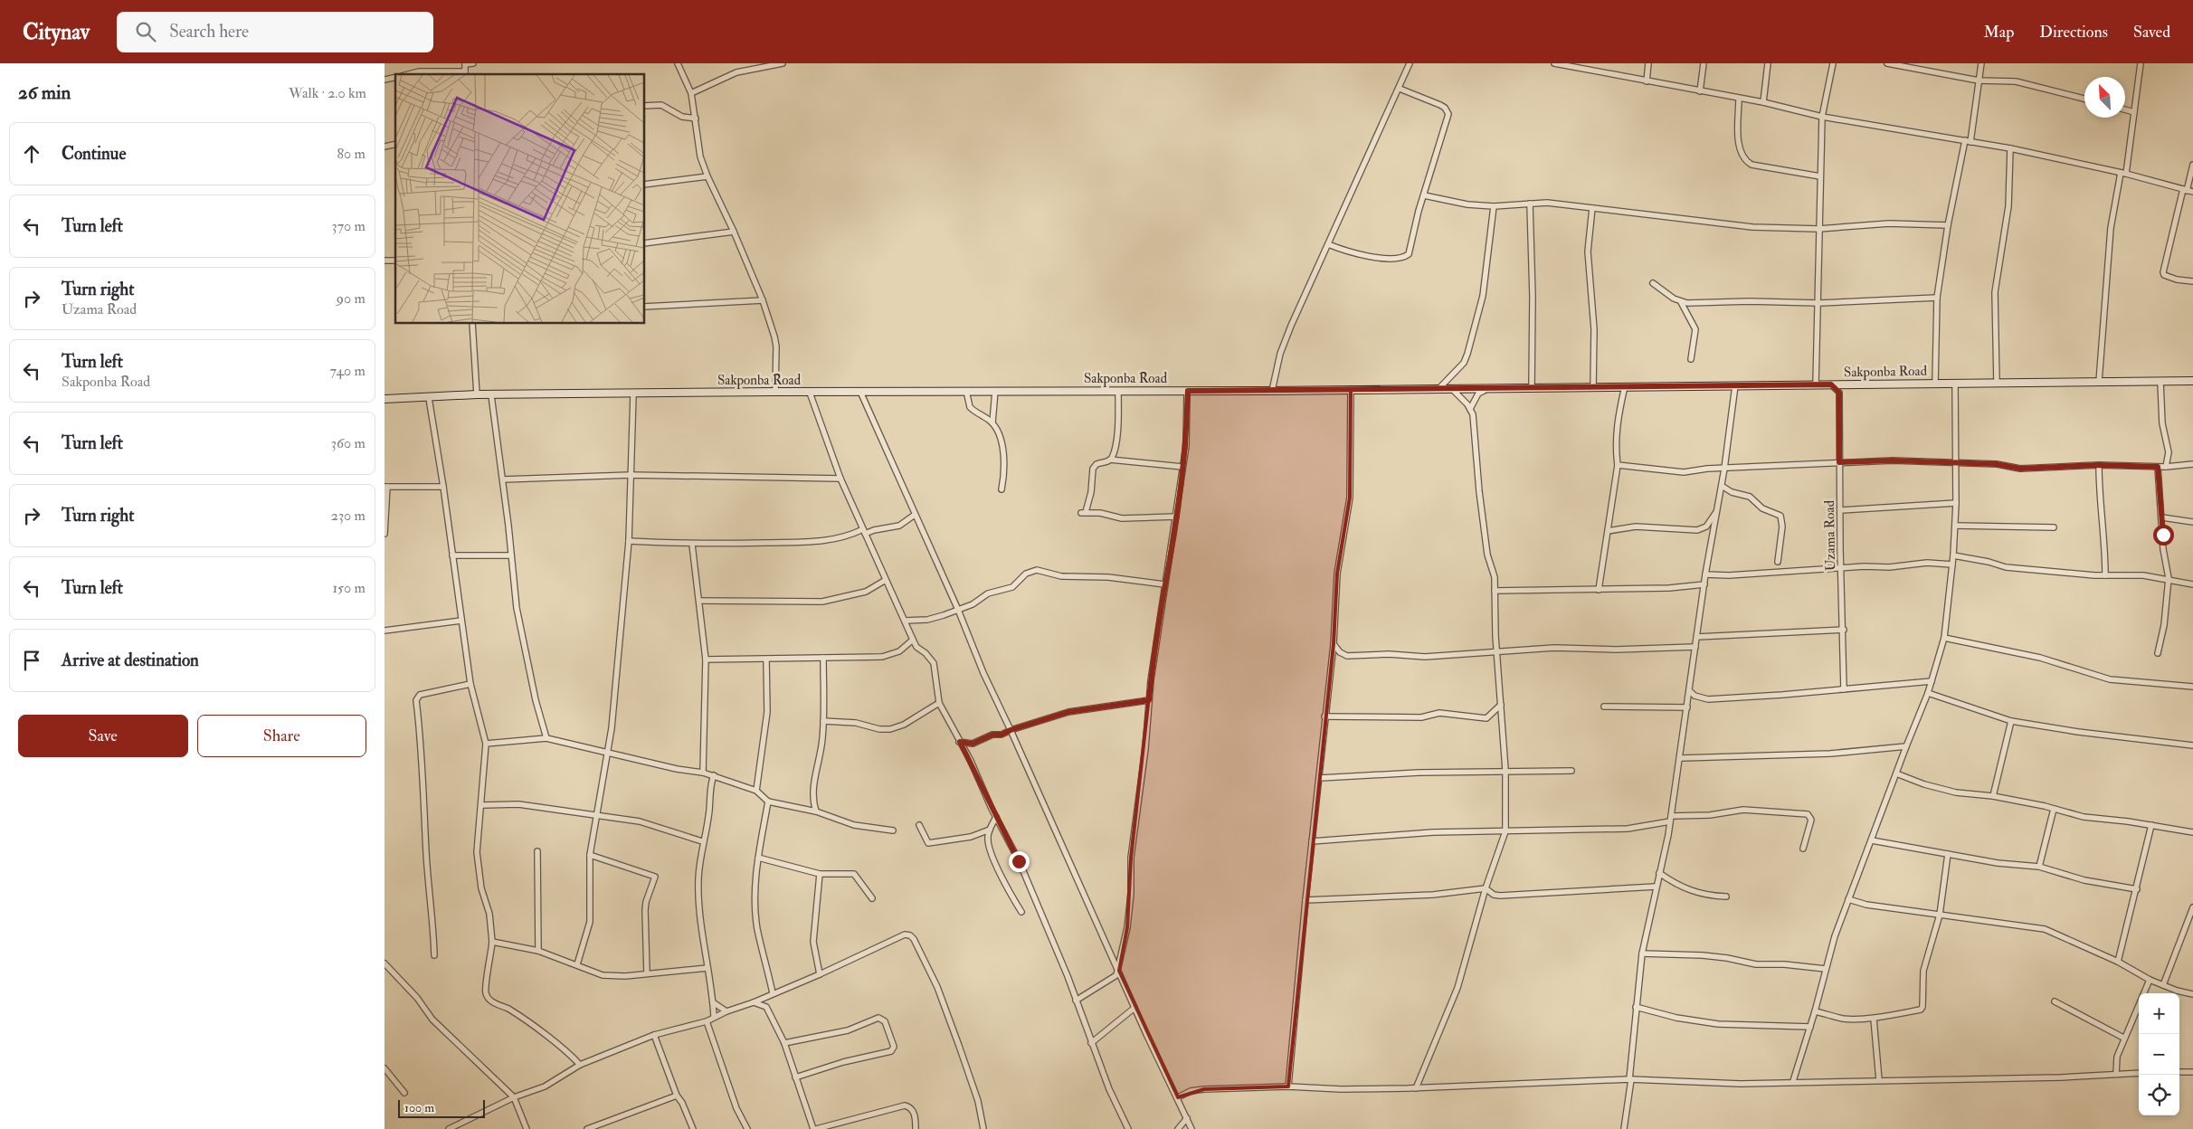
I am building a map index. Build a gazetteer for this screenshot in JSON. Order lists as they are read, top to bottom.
{
  "streets": {
    "main road": ["Sakponba Road"],
    "street": ["Uzama Road"]
  },
  "crossings": [
    ["Sakponba Road", "Uzama Road"]
  ],
  "scale_bar": "100 m",
  "north": "top left",
  "page": {
    "header": "Citynav",
    "search": "Search here",
    "nav": ["Map", "Directions", "Saved"],
    "heading": ["26 min", "Walk · 2.0 km"],
    "list": [
      ["Continue", "80 m"],
      ["Turn left", "370 m"],
      ["Turn right", "Uzama Road", "90 m"],
      ["Turn left", "Sakponba Road", "740 m"],
      ["Turn left", "360 m"],
      ["Turn right", "230 m"],
      ["Turn left", "150 m"],
      "Arrive at destination"
    ],
    "buttons": ["Save", "Share"],
    "map_buttons": ["+", "−"],
    "scale": "100 m"
  }
}
